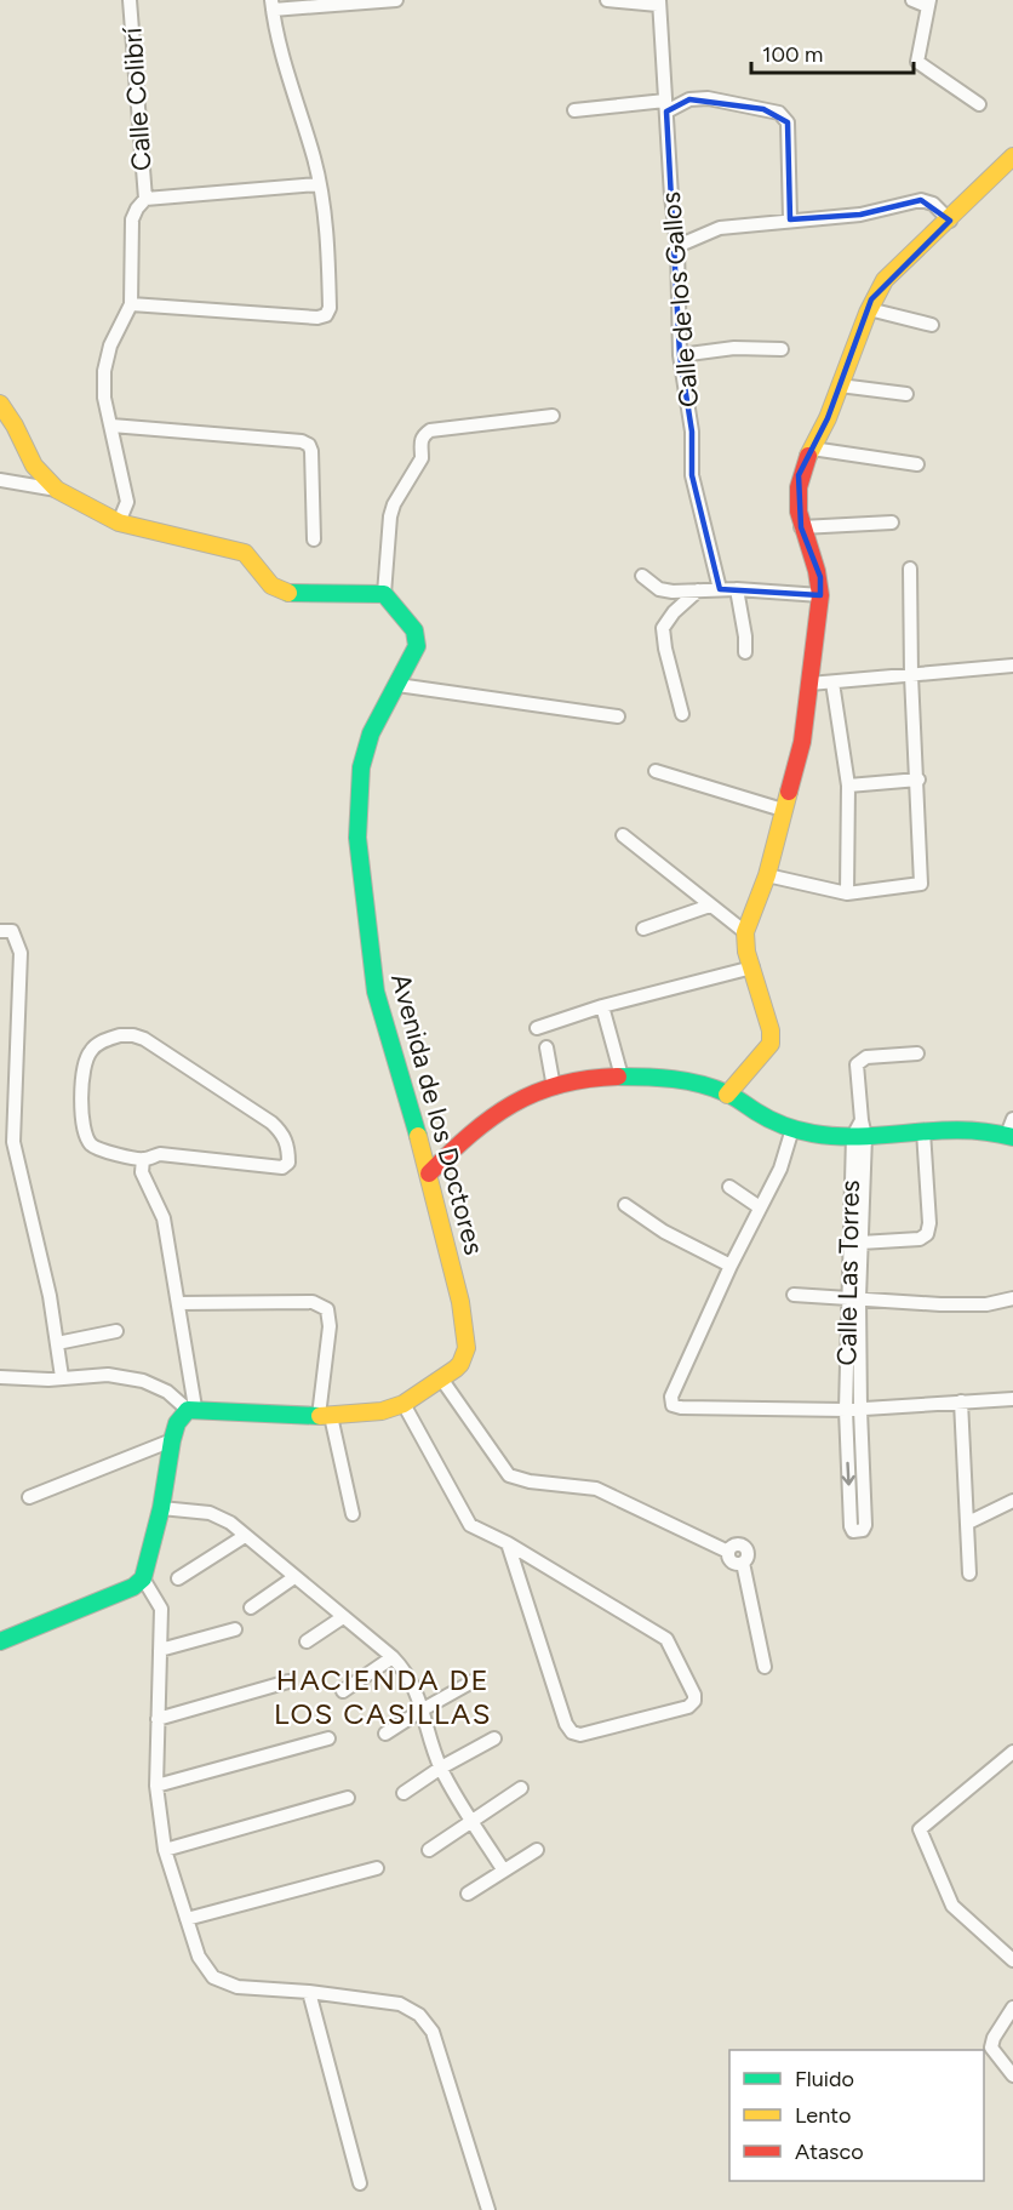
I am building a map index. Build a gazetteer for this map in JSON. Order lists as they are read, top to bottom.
{
  "streets": {
    "street": [
      "Calle Colibrí",
      "Calle de los Gallos",
      "Avenida de los Doctores",
      "Calle Las Torres"
    ]
  },
  "districts": ["HACIENDA DE LOS CASILLAS"],
  "legend": ["Fluido", "Lento", "Atasco"],
  "scale_bar": "100 m"
}
